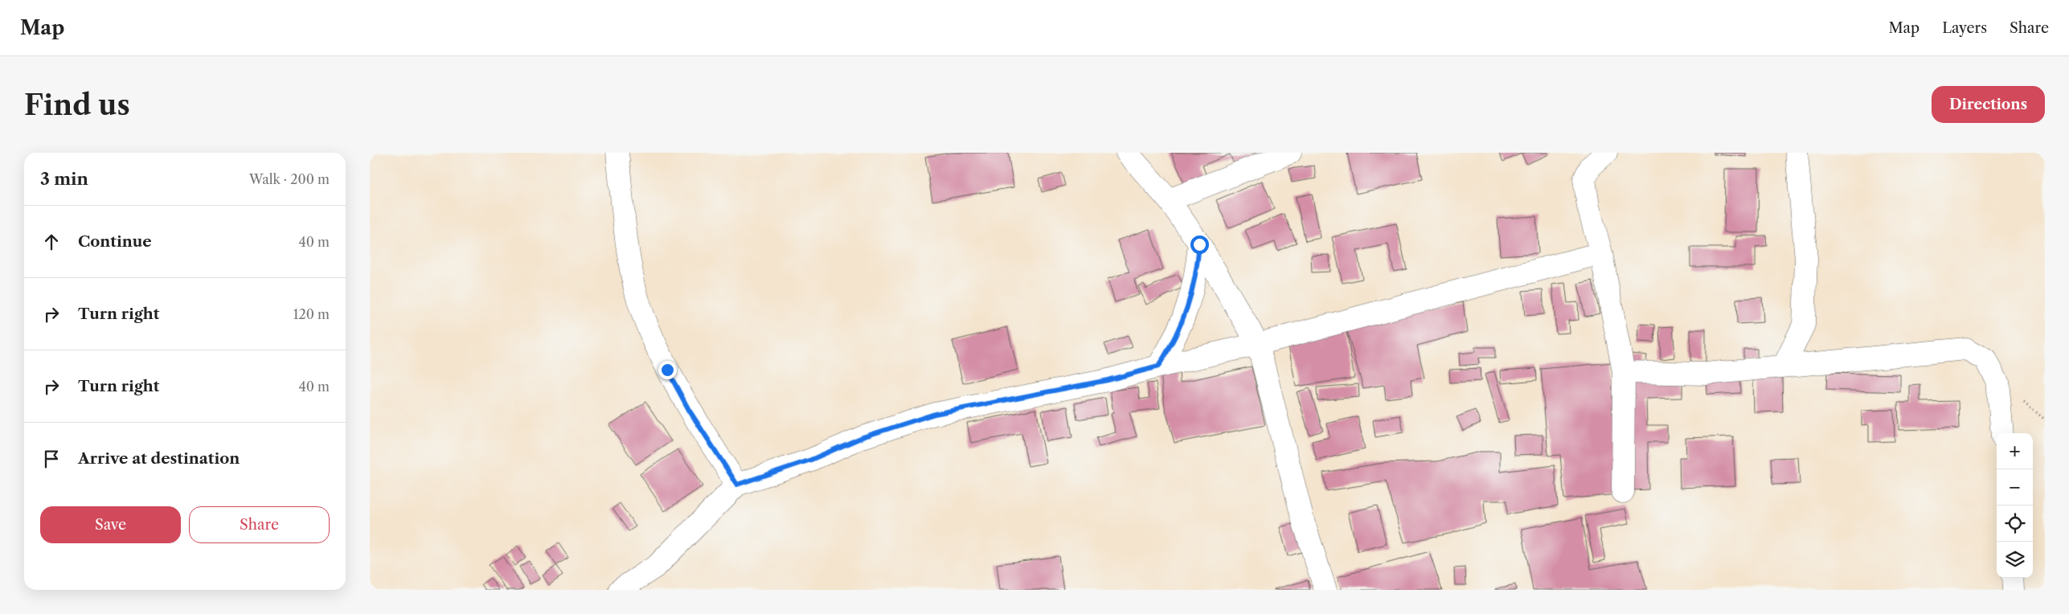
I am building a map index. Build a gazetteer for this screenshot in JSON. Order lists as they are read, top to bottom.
{
  "page": {
    "header": "Map",
    "nav": ["Map", "Layers", "Share"],
    "buttons": [
      "Directions",
      ["Save", "Share"]
    ],
    "title": "Find us",
    "heading": ["3 min", "Walk · 200 m"],
    "list": [
      ["Continue", "40 m"],
      ["Turn right", "120 m"],
      ["Turn right", "40 m"],
      "Arrive at destination"
    ],
    "map_buttons": ["+", "−"]
  }
}
